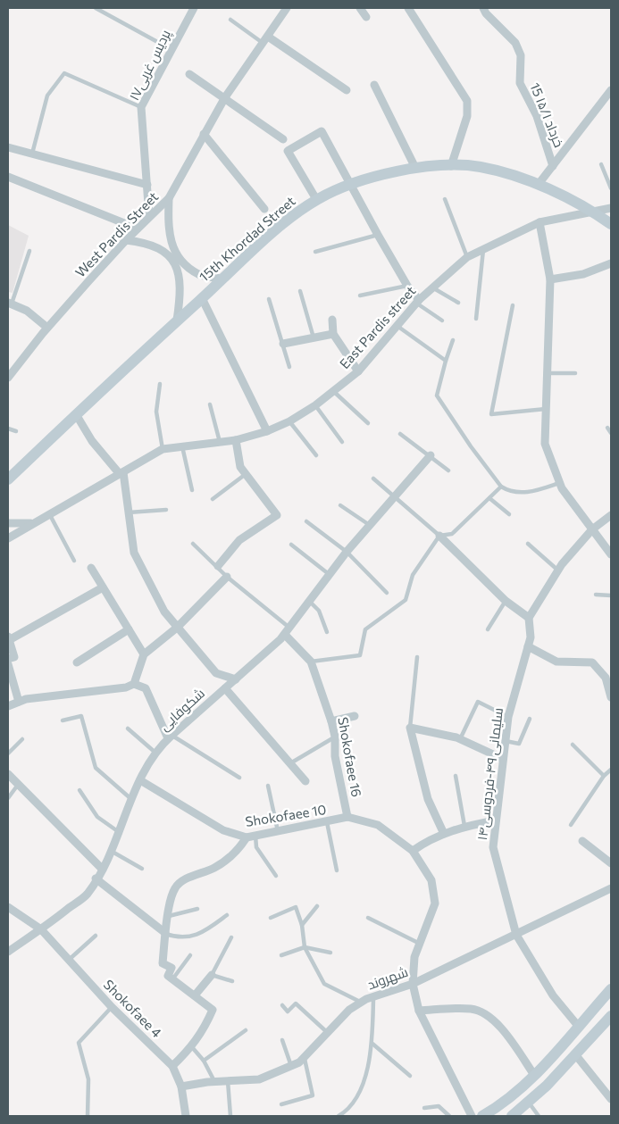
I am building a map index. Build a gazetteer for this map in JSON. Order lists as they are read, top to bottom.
{
  "streets": {
    "street": [
      "پردیس غربی۱۷",
      "15 خرداد ۱۵/۱",
      "West Pardis Street",
      "15th Khordad Street",
      "East Pardis street",
      "شکوفایی",
      "Shokofaee 16",
      "سلیمانی ۴۹-فردوسی۱۴",
      "Shokofaee 10",
      "شهروند",
      "Shokofaee 4"
    ]
  },
  "crossings": [
    ["پردیس غربی۱۷", "West Pardis Street"],
    ["15th Khordad Street", "East Pardis street"],
    ["شکوفایی", "Shokofaee 16"],
    ["شکوفایی", "Shokofaee 10"],
    ["شکوفایی", "Shokofaee 4"],
    ["Shokofaee 16", "Shokofaee 10"],
    ["سلیمانی ۴۹-فردوسی۱۴", "شهروند"],
    ["شهروند", "Shokofaee 4"]
  ]
}
